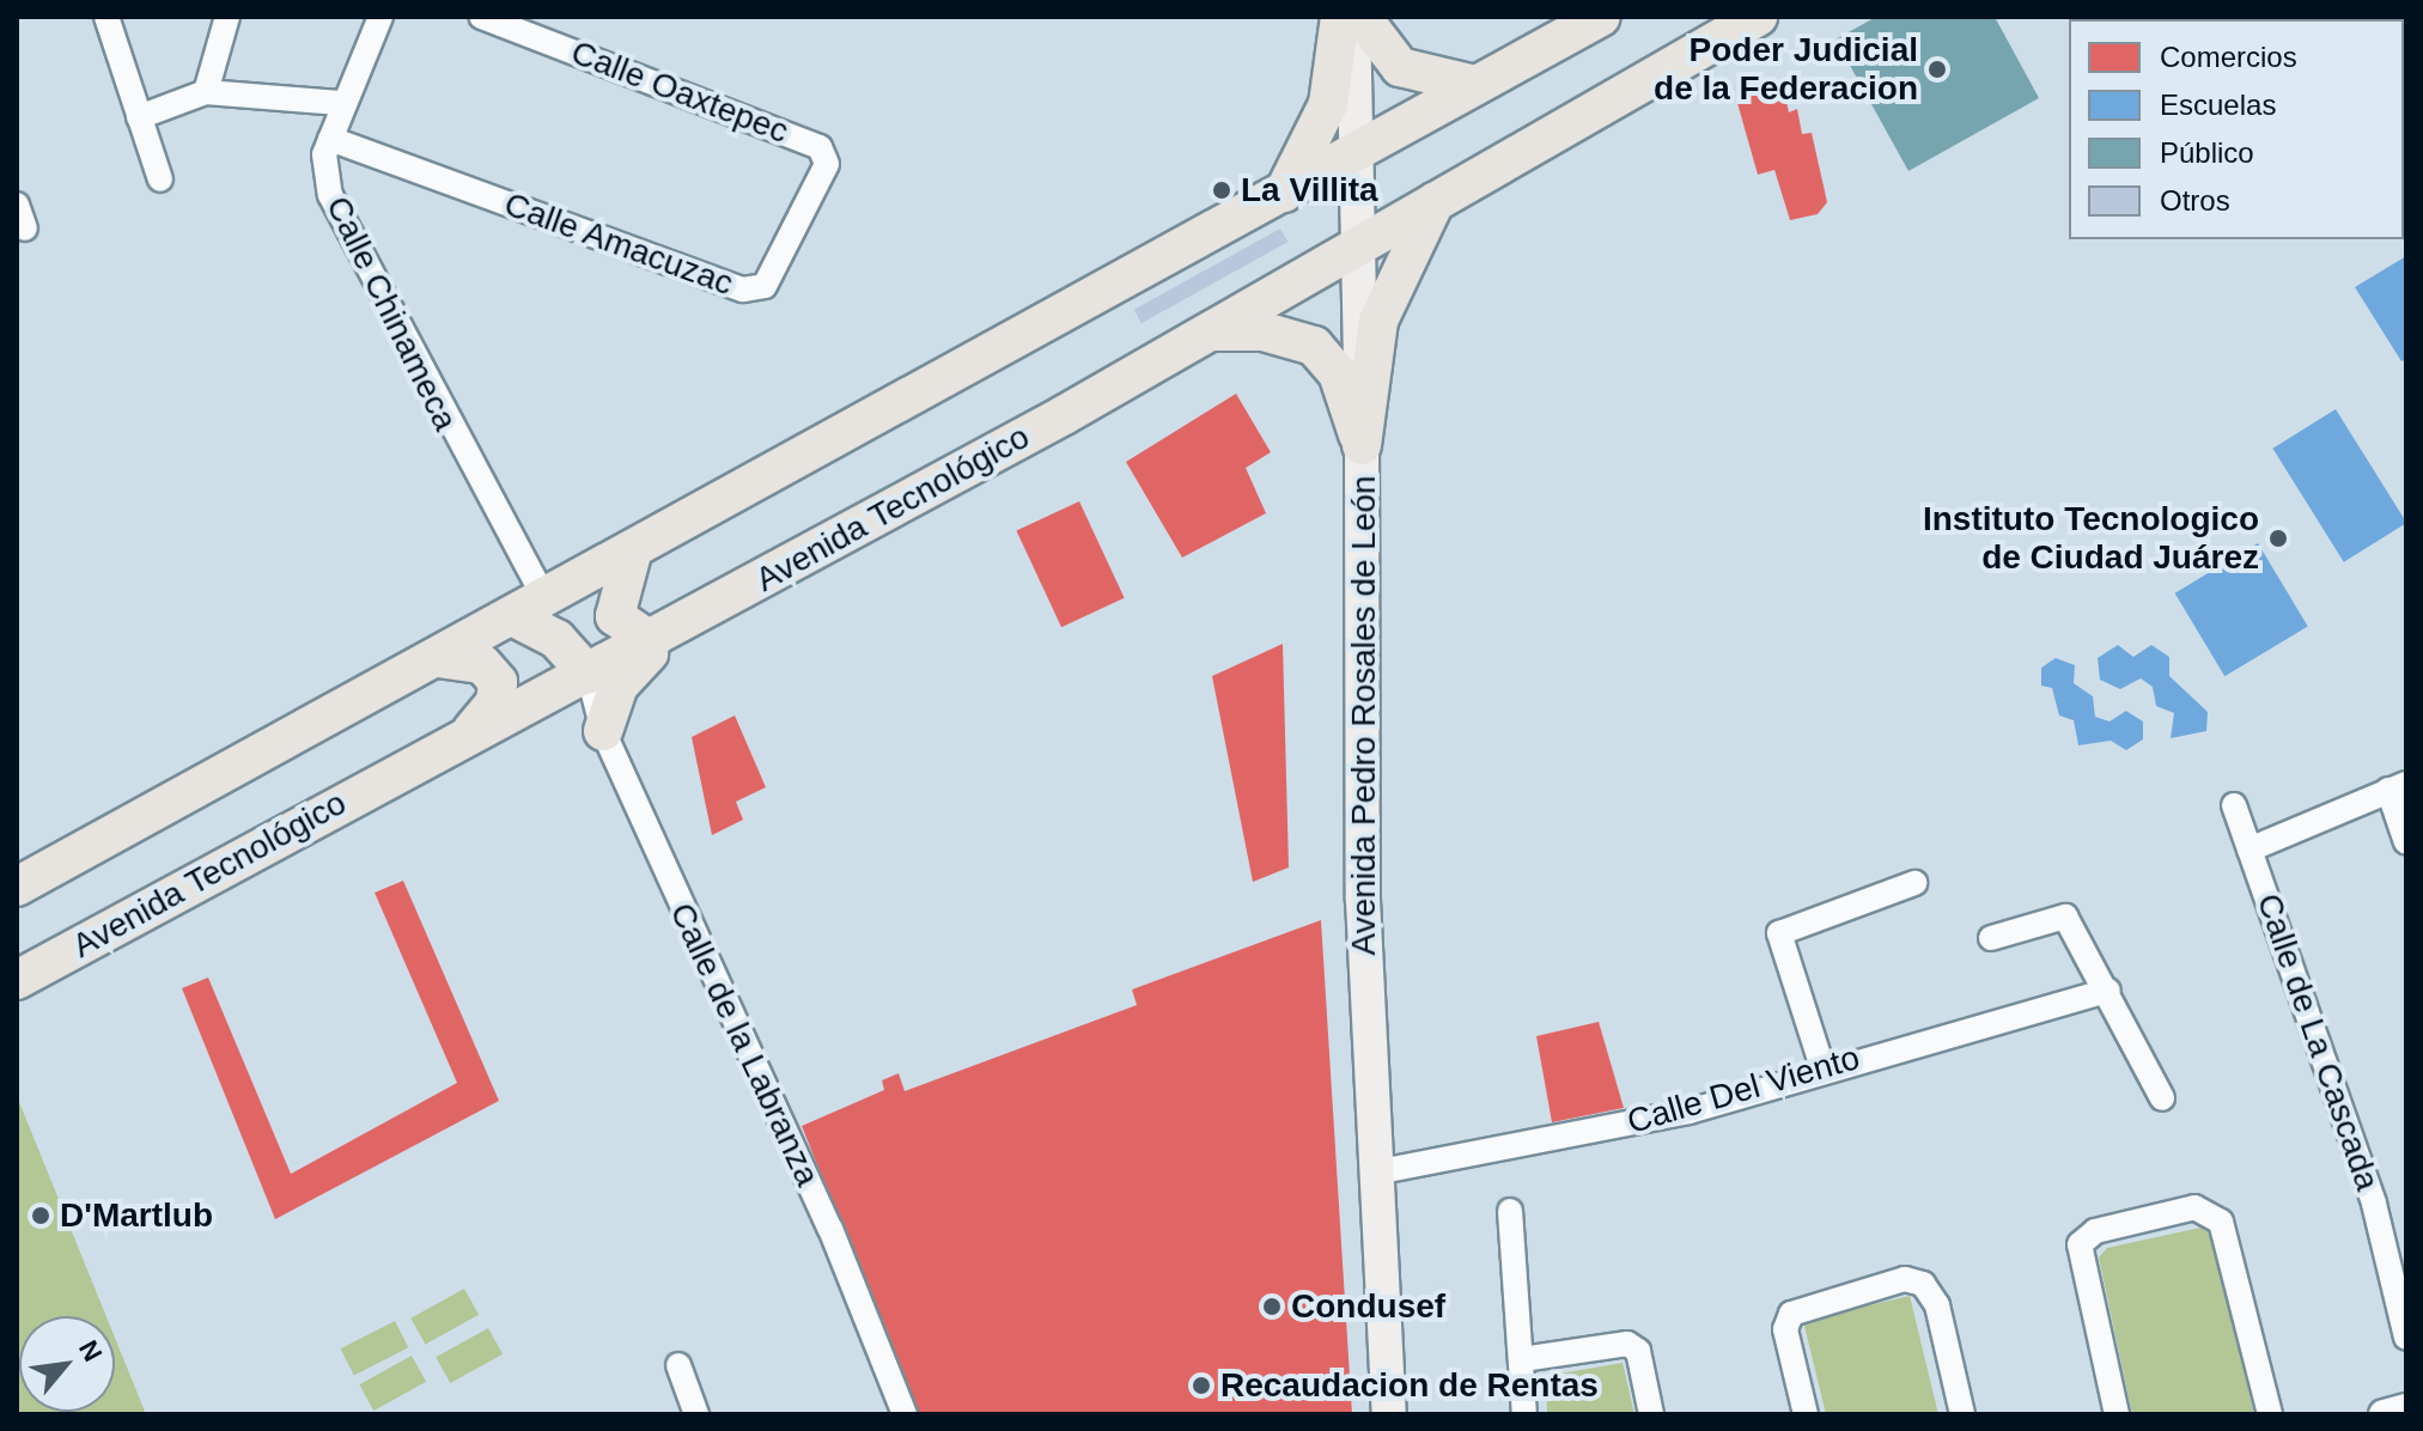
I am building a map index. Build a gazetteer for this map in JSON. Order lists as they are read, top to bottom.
{
  "streets": {
    "main road": ["Avenida Tecnológico", "Avenida Pedro Rosales de León"],
    "street": [
      "Calle Oaxtepec",
      "Calle Amacuzac",
      "Calle Chinameca",
      "Calle de La Cascada",
      "Calle de la Labranza",
      "Calle Del Viento"
    ]
  },
  "crossings": [
    ["Calle Oaxtepec", "Calle Amacuzac"],
    ["Calle Amacuzac", "Calle Chinameca"],
    ["Avenida Tecnológico", "Avenida Pedro Rosales de León"],
    ["Avenida Tecnológico", "Calle de la Labranza"],
    ["Avenida Pedro Rosales de León", "Calle Del Viento"]
  ],
  "places": [
    "Poder Judicial de la Federacion",
    "La Villita",
    "Instituto Tecnologico de Ciudad Juárez",
    "D'Martlub",
    "Condusef",
    "Recaudacion de Rentas"
  ],
  "legend": [
    "Comercios",
    "Escuelas",
    "Público",
    "Otros"
  ],
  "north": "top right"
}
